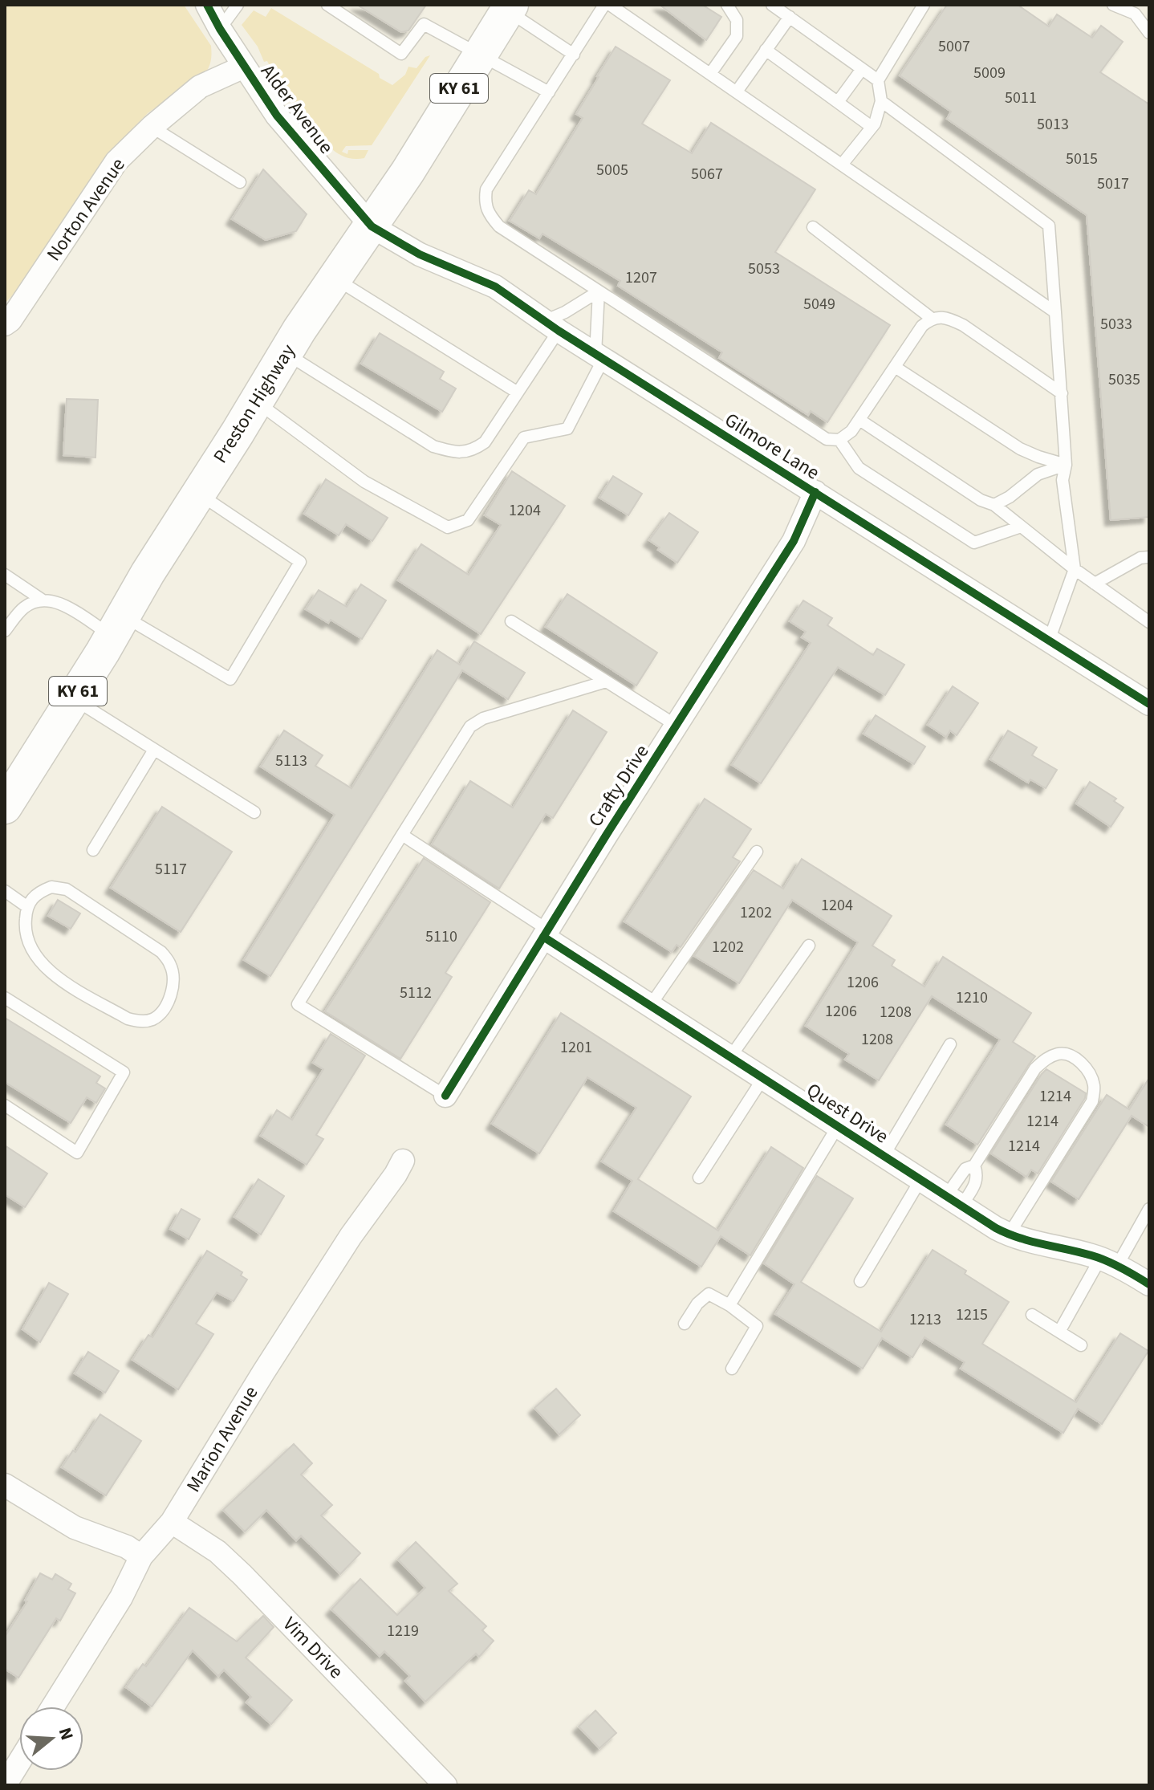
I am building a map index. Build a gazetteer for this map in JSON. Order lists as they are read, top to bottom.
{
  "streets": {
    "main road": ["KY 61", "Preston Highway"],
    "street": [
      "Alder Avenue",
      "Norton Avenue",
      "Gilmore Lane",
      "Crafty Drive",
      "Quest Drive",
      "Marion Avenue",
      "Vim Drive"
    ]
  },
  "crossings": [
    ["Alder Avenue", "Norton Avenue"],
    ["Alder Avenue", "Preston Highway"],
    ["Alder Avenue", "Gilmore Lane"],
    ["Preston Highway", "Gilmore Lane"],
    ["Gilmore Lane", "Crafty Drive"],
    ["Crafty Drive", "Quest Drive"],
    ["Marion Avenue", "Vim Drive"]
  ],
  "house_numbers": [
    "5007",
    "5009",
    "5011",
    "5013",
    "5015",
    "5005",
    "5067",
    "5017",
    "5053",
    "1207",
    "5049",
    "5033",
    "5035",
    "1204",
    "5113",
    "5117",
    "1204",
    "1202",
    "5110",
    "1202",
    "1206",
    "5112",
    "1210",
    "1206",
    "1208",
    "1208",
    "1201",
    "1214",
    "1214",
    "1214",
    "1215",
    "1213",
    "1219"
  ],
  "north": "right"
}
